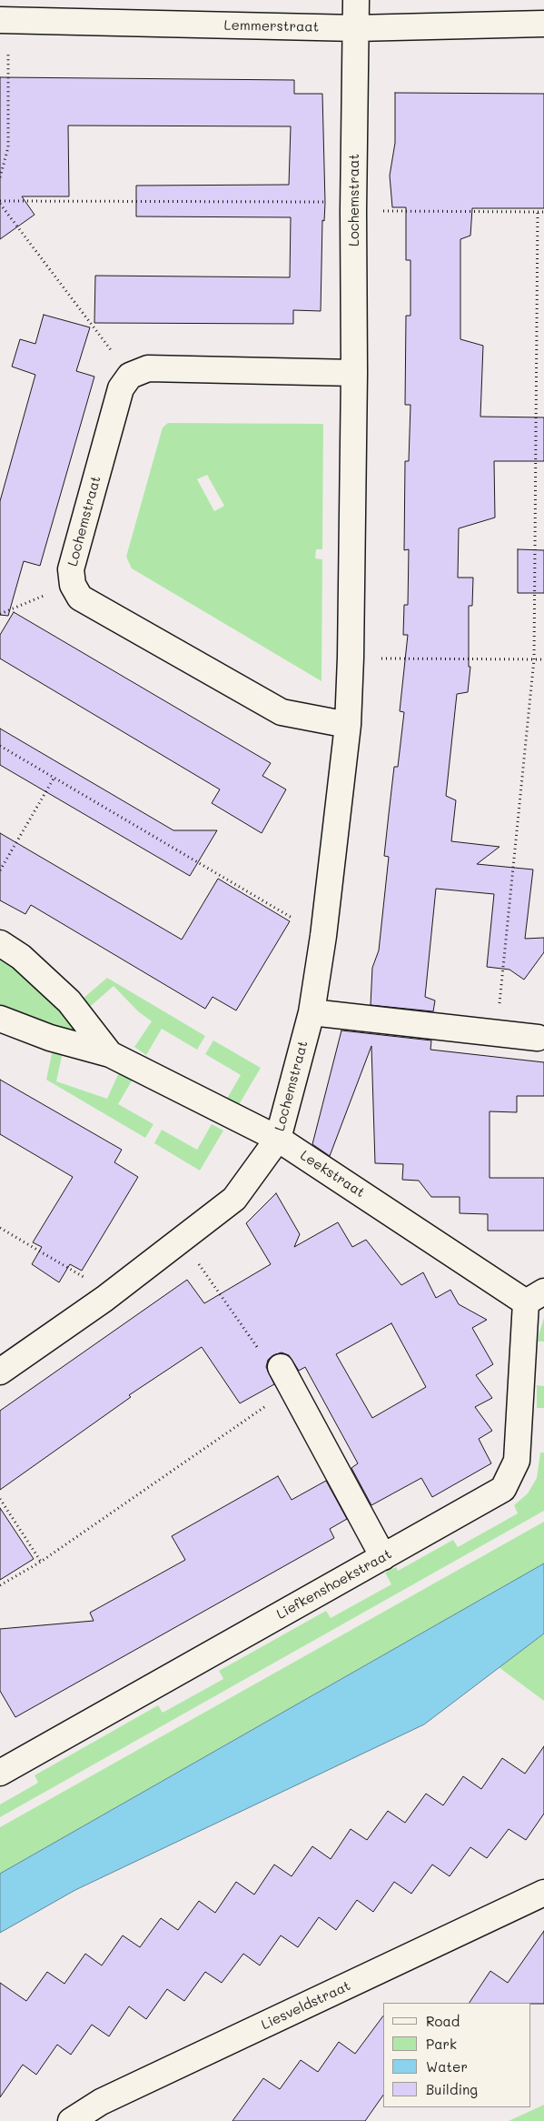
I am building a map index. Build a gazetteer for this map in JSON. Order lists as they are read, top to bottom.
{
  "streets": {
    "street": [
      "Lemmerstraat",
      "Lochemstraat",
      "Leekstraat",
      "Liefkenshoekstraat",
      "Liesveldstraat"
    ]
  },
  "crossings": [
    ["Lemmerstraat", "Lochemstraat"],
    ["Lochemstraat", "Leekstraat"],
    ["Leekstraat", "Liefkenshoekstraat"]
  ],
  "legend": [
    "Road",
    "Park",
    "Water",
    "Building"
  ]
}
